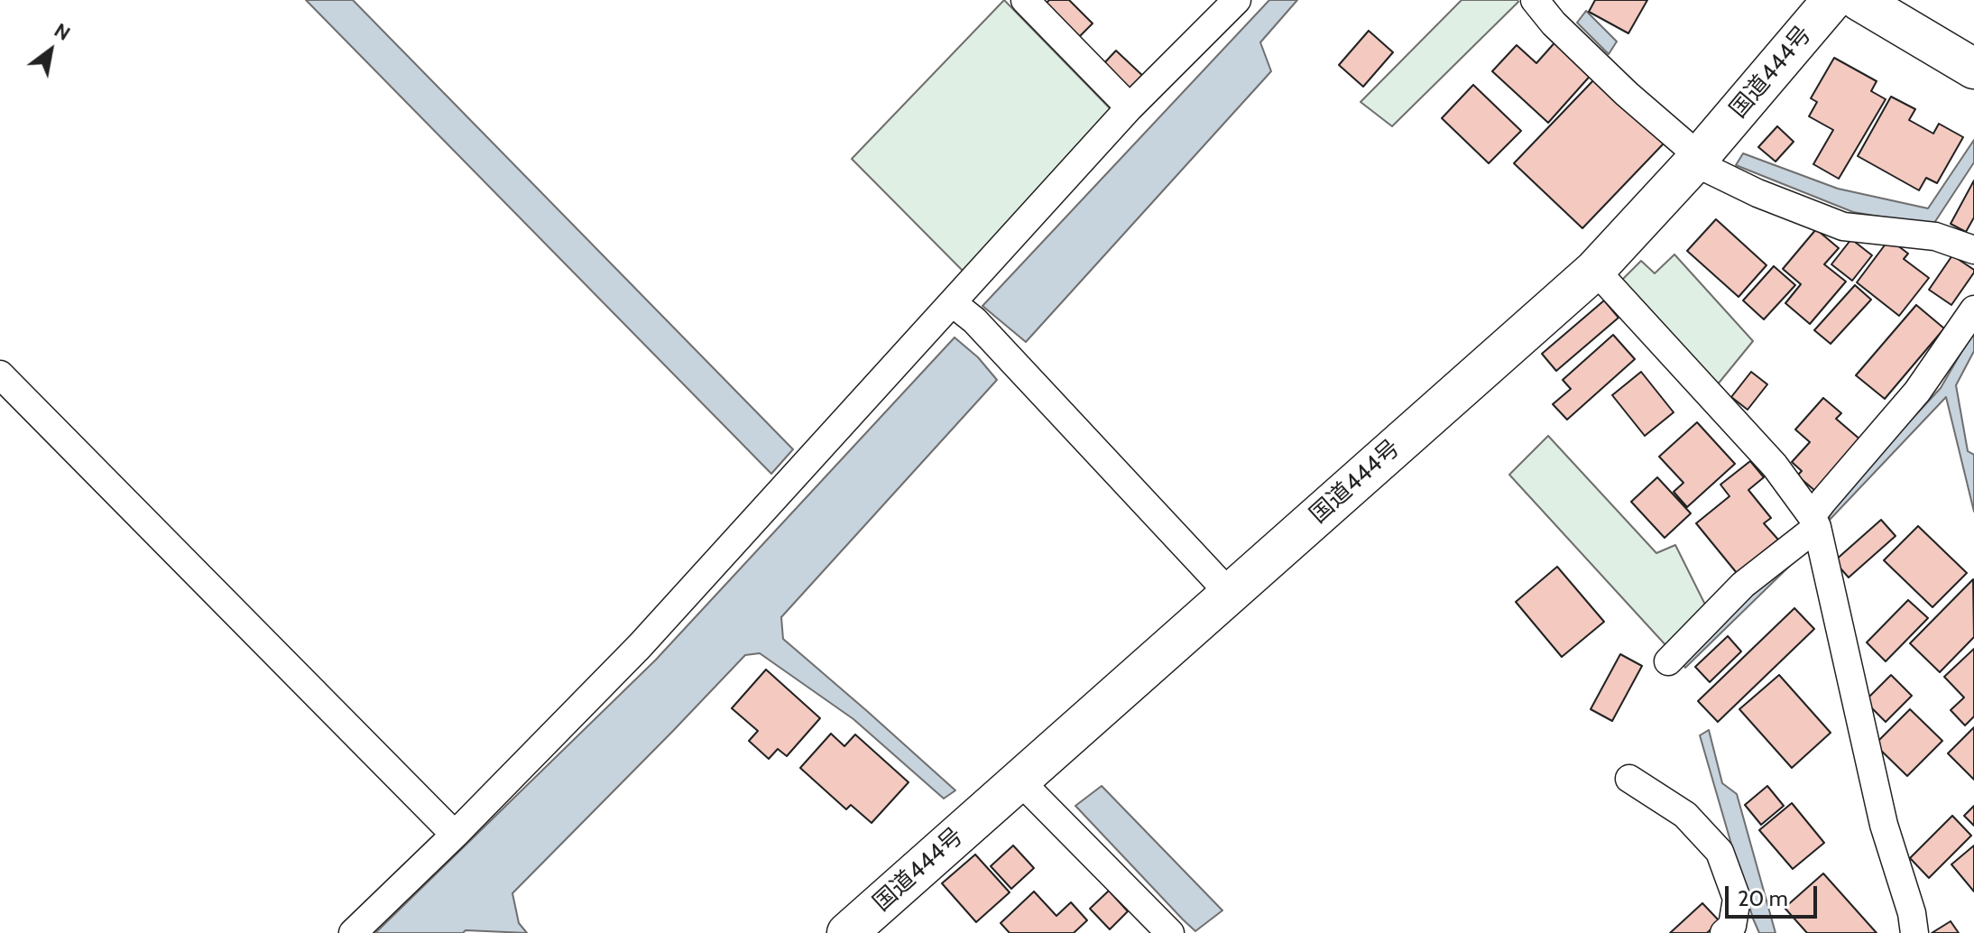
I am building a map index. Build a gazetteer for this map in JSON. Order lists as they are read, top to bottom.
{
  "streets": {
    "main road": ["国道444号"]
  },
  "scale_bar": "20 m",
  "north": "top right"
}
